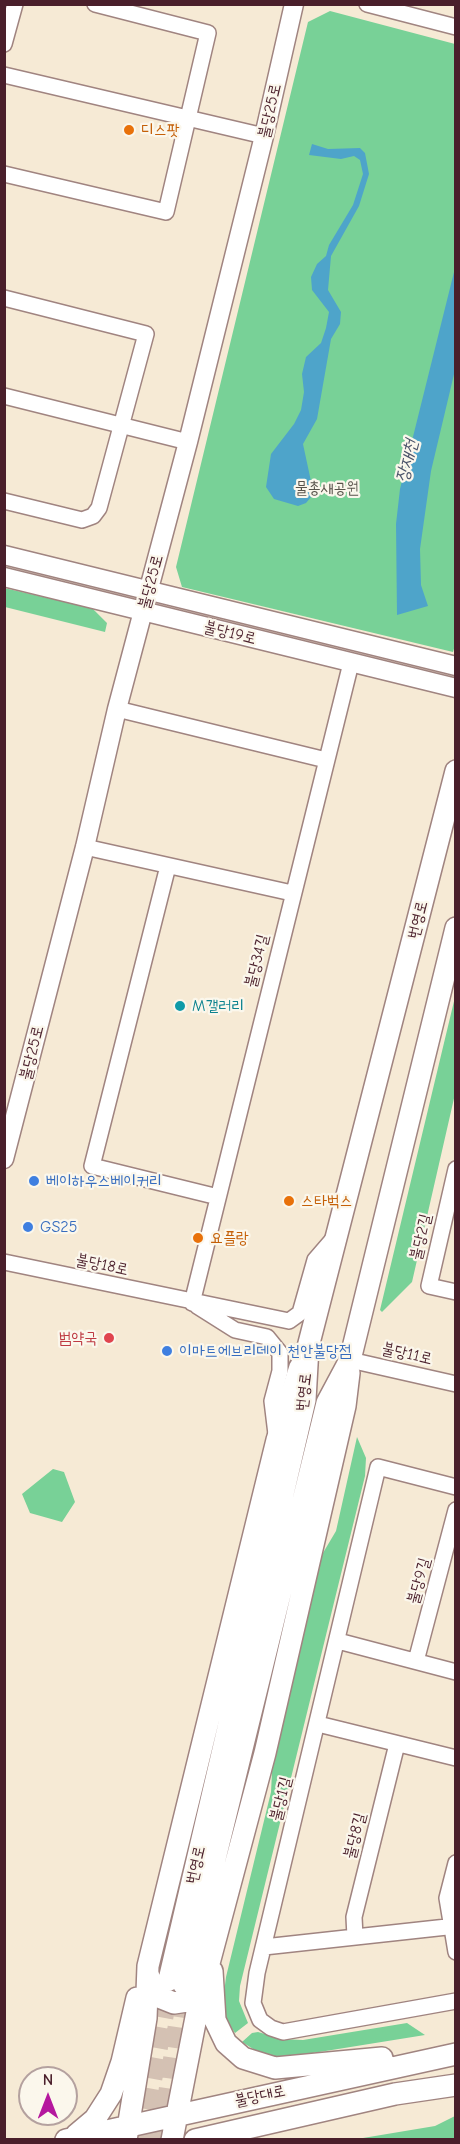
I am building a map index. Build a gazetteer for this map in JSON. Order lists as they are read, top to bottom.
{
  "streets": {
    "main road": ["번영로", "불당대로"],
    "street": [
      "불당25로",
      "불당19로",
      "불당34길",
      "불당2길",
      "불당18로",
      "불당11로",
      "불당9길",
      "불당1길",
      "불당8길"
    ]
  },
  "crossings": [
    ["불당25로", "불당19로"],
    ["불당19로", "불당34길"],
    ["번영로", "불당18로"],
    ["번영로", "불당11로"],
    ["불당34길", "불당18로"]
  ],
  "water": ["장재천"],
  "parks": ["물총새공원"],
  "places": [
    "디스팟",
    "M갤러리",
    "베이하우스베이커리",
    "스타벅스",
    "GS25",
    "요플랑",
    "범약국",
    "이마트에브리데이 천안불당점"
  ],
  "north": "top"
}
